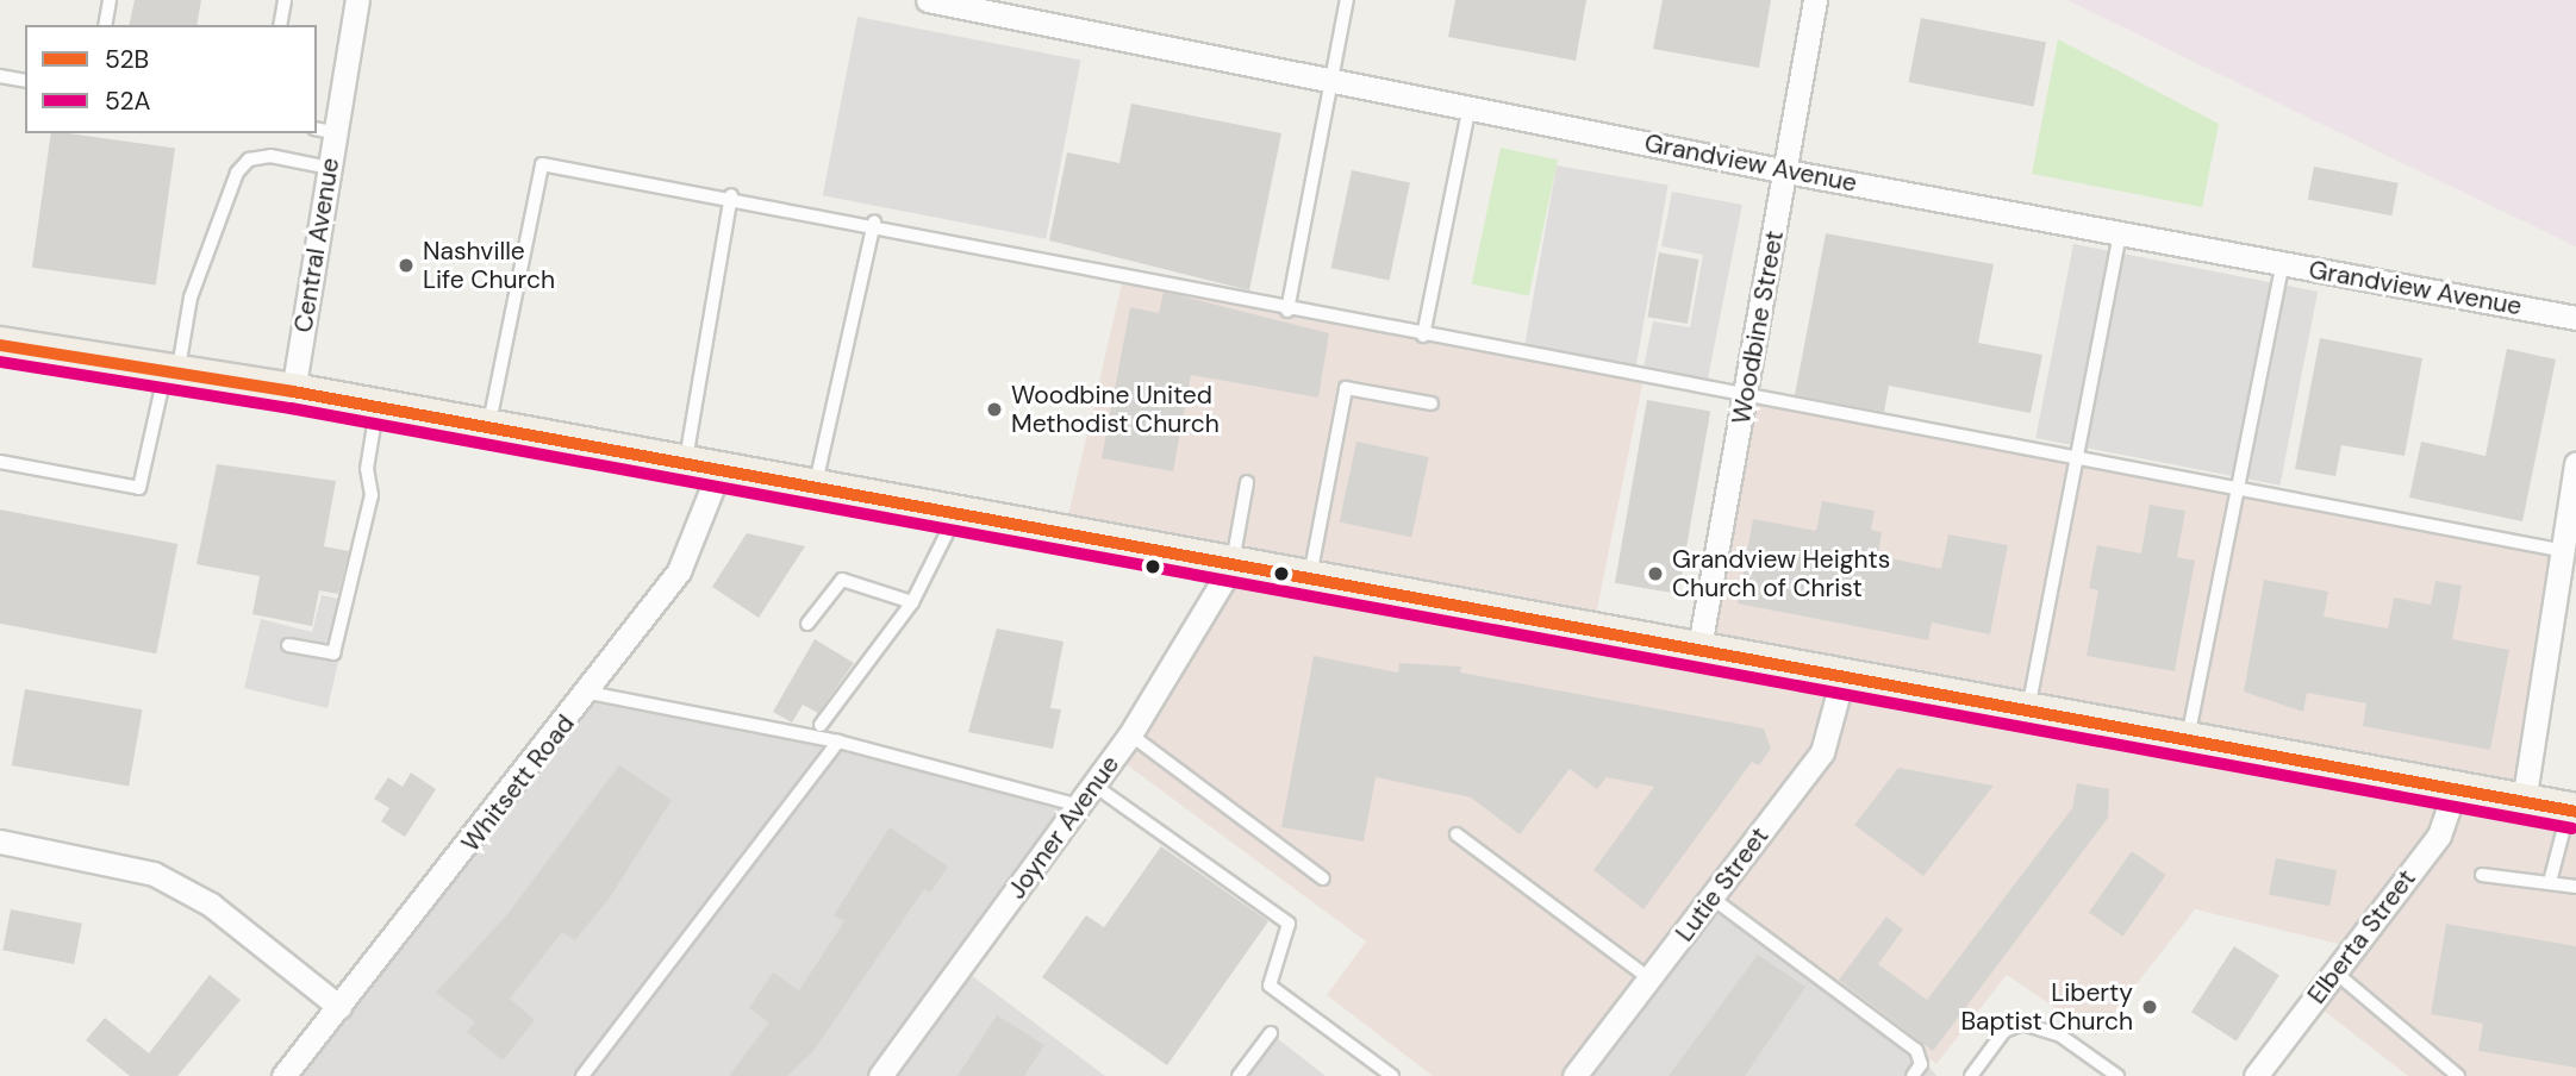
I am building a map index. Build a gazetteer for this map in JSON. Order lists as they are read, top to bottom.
{
  "streets": {
    "street": [
      "Grandview Avenue",
      "Central Avenue",
      "Woodbine Street",
      "Whitsett Road",
      "Joyner Avenue",
      "Lutie Street",
      "Elberta Street"
    ]
  },
  "crossings": [
    ["Grandview Avenue", "Woodbine Street"]
  ],
  "places": [
    "Nashville Life Church",
    "Woodbine United Methodist Church",
    "Grandview Heights Church of Christ",
    "Liberty Baptist Church"
  ],
  "lines": ["transit line 52B", "transit line 52A"],
  "legend": ["52B", "52A"]
}
